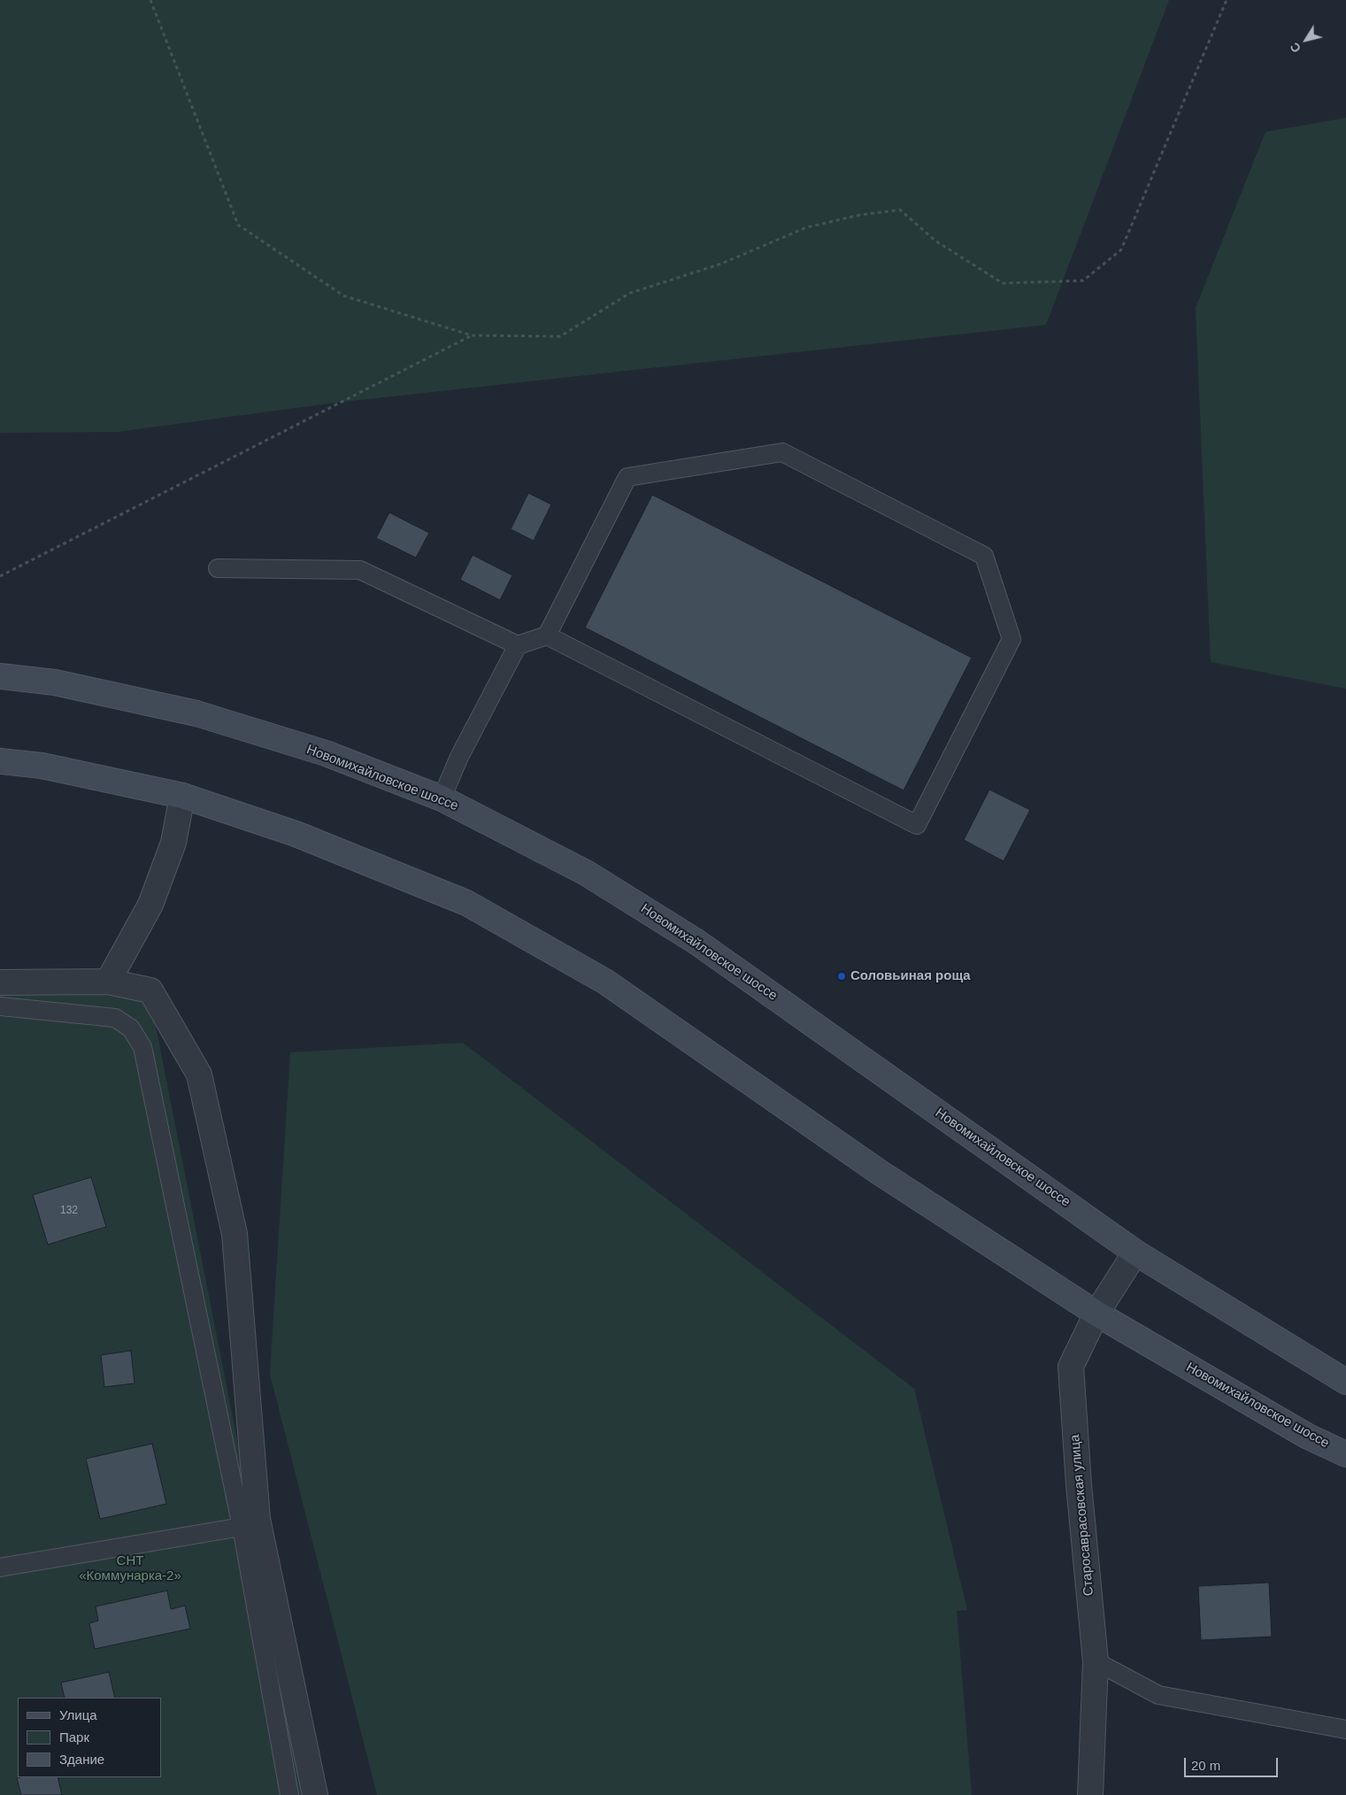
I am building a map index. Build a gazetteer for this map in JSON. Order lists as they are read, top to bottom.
{
  "streets": {
    "street": ["Новомихайловское шоссе", "Старосаврасовская улица"]
  },
  "crossings": [
    ["Новомихайловское шоссе", "Старосаврасовская улица"]
  ],
  "parks": ["СНТ «Коммунарка-2»"],
  "places": ["Соловьиная роща"],
  "house_numbers": ["132"],
  "legend": ["Улица", "Парк", "Здание"],
  "scale_bar": "20 m",
  "north": "bottom left"
}
